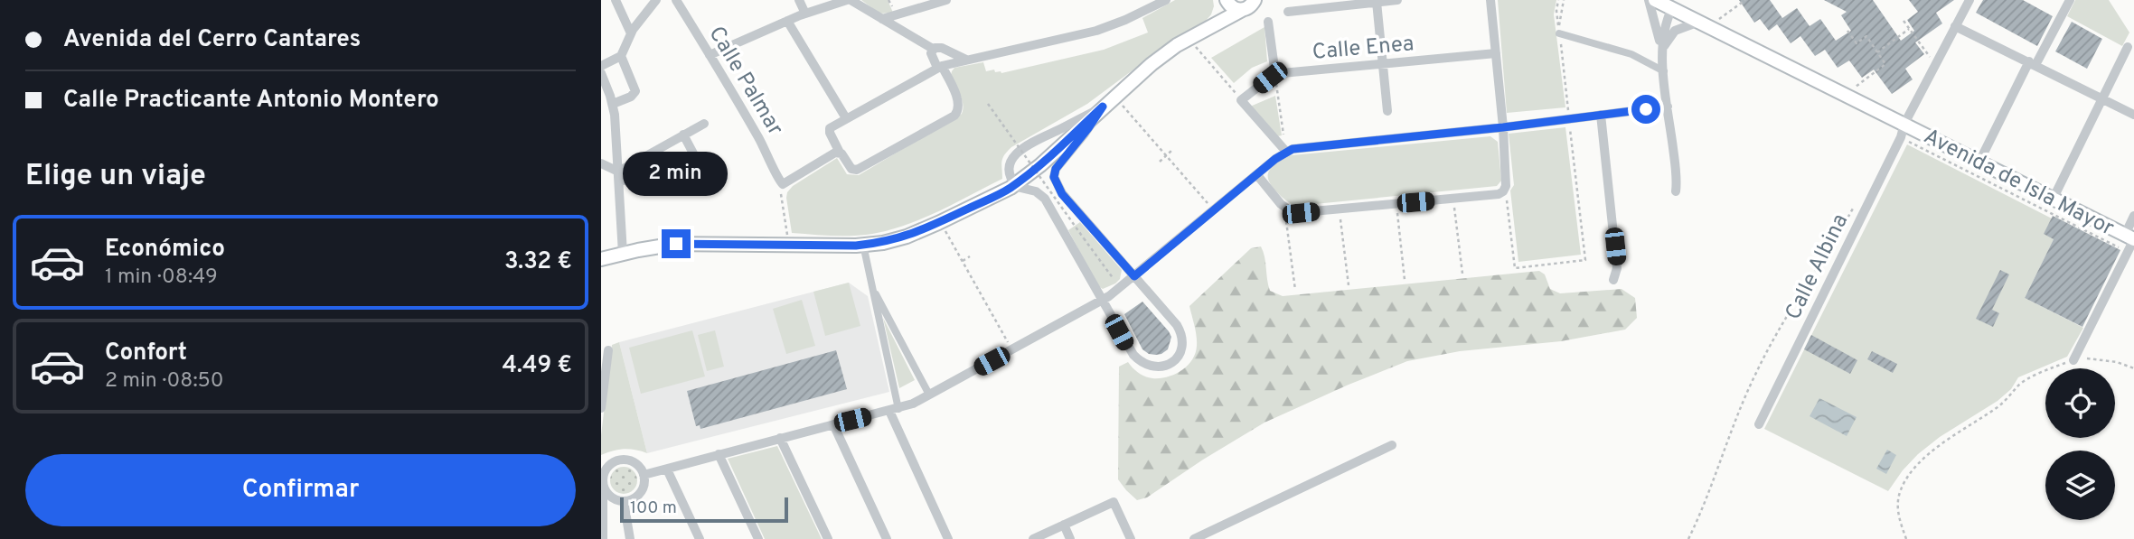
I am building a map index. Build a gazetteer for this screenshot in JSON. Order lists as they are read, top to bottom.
{
  "streets": {
    "main road": ["Avenida de Isla Mayor"],
    "street": ["Calle Enea", "Calle Palmar", "Calle Albina"]
  },
  "crossings": [
    ["Avenida de Isla Mayor", "Calle Albina"]
  ],
  "scale_bar": "100 m",
  "page": {
    "banner": ["Avenida del Cerro Cantares", "Calle Practicante Antonio Montero"],
    "heading": "Elige un viaje",
    "bubble": "2 min",
    "list": [
      {
        "name": "Económico",
        "note": "1 min · 08:49",
        "value": "3.32 €"
      },
      {
        "name": "Confort",
        "note": "2 min · 08:50",
        "value": "4.49 €"
      }
    ],
    "buttons": "Confirmar",
    "scale": "100 m"
  }
}
